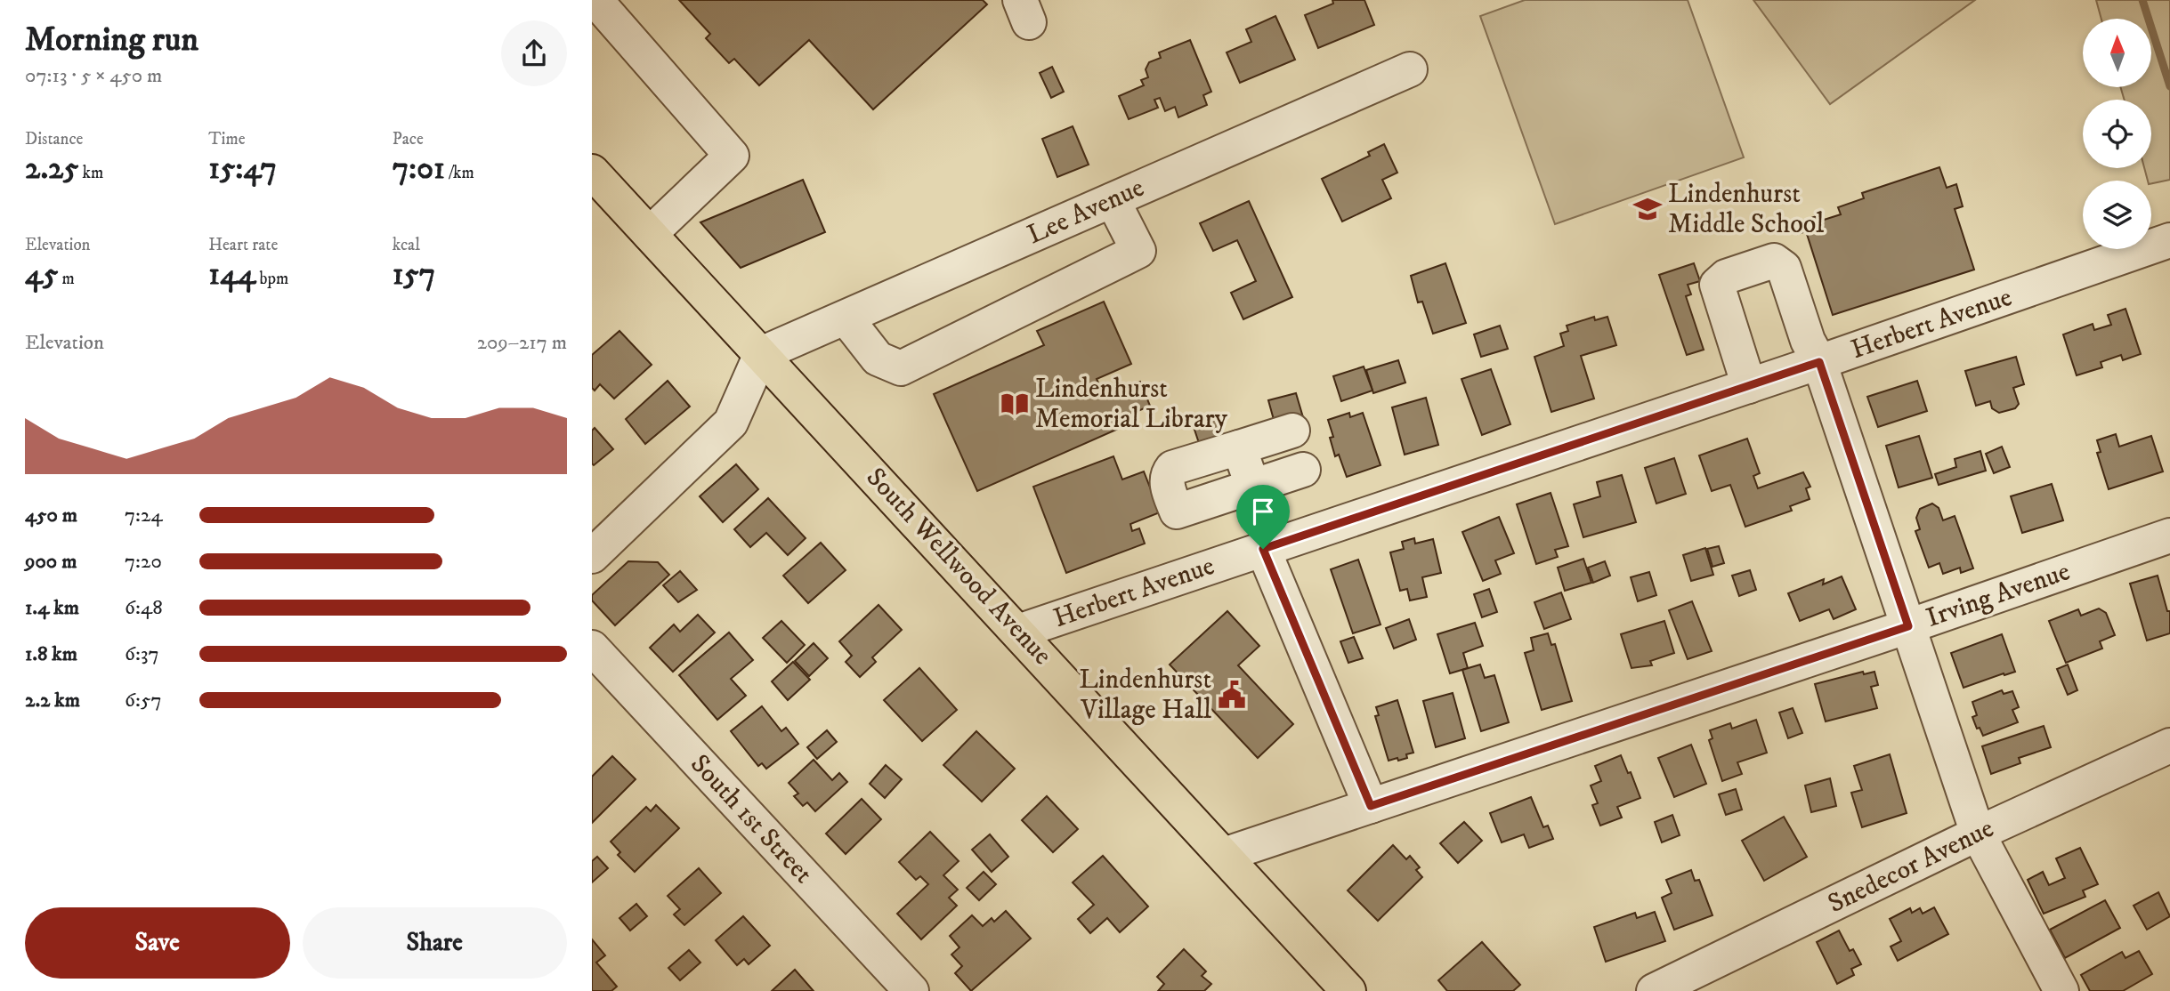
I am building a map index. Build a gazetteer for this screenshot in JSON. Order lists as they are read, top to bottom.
{
  "streets": {
    "main road": ["South Wellwood Avenue"],
    "street": [
      "Lee Avenue",
      "Herbert Avenue",
      "Irving Avenue",
      "South 1st Street",
      "Snedecor Avenue"
    ]
  },
  "crossings": [
    ["Lee Avenue", "South Wellwood Avenue"],
    ["Herbert Avenue", "South Wellwood Avenue"],
    ["South Wellwood Avenue", "Irving Avenue"]
  ],
  "places": {
    "school or university": ["Lindenhurst Middle School"],
    "library": ["Lindenhurst Memorial Library"],
    "public building": ["Lindenhurst Village Hall"]
  },
  "north": "top",
  "page": {
    "heading": ["Morning run", "07:13 · 5 × 450 m"],
    "stats": [
      ["Distance", "2.25 km"],
      ["Time", "15:47"],
      ["Pace", "7:01 /km"],
      ["Elevation", "45 m"],
      ["Heart rate", "144 bpm"],
      ["kcal", "157"]
    ],
    "chart": ["Elevation", "209–217 m"],
    "list": [
      {
        "name": "450 m",
        "note": "7:24"
      },
      {
        "name": "900 m",
        "note": "7:20"
      },
      {
        "name": "1.4 km",
        "note": "6:48"
      },
      {
        "name": "1.8 km",
        "note": "6:37"
      },
      {
        "name": "2.2 km",
        "note": "6:57"
      }
    ],
    "buttons": ["Save", "Share"]
  }
}
